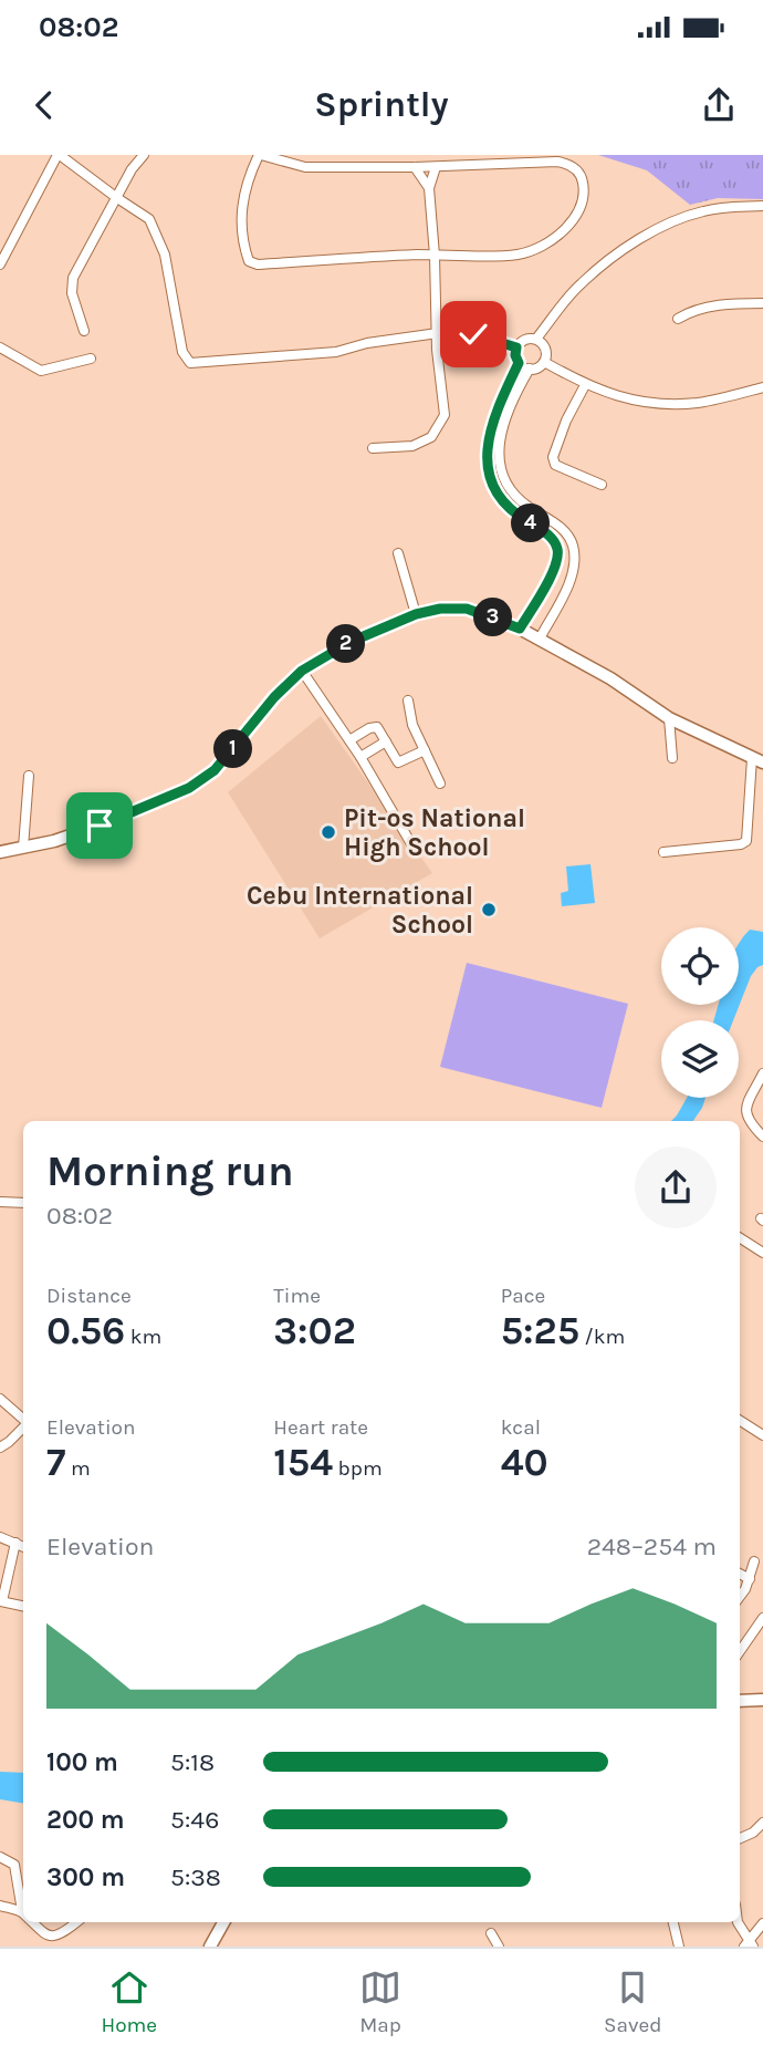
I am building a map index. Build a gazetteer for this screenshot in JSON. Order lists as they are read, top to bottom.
{
  "places": ["Pit-os National High School", "Cebu International School"],
  "page": {
    "status": "08:02",
    "header": "Sprintly",
    "pins": [
      "4",
      "3",
      "2",
      "1"
    ],
    "heading": ["Morning run", "08:02"],
    "stats": [
      ["Distance", "0.56 km"],
      ["Time", "3:02"],
      ["Pace", "5:25 /km"],
      ["Elevation", "7 m"],
      ["Heart rate", "154 bpm"],
      ["kcal", "40"]
    ],
    "chart": ["Elevation", "248–254 m"],
    "list": [
      {
        "name": "100 m",
        "note": "5:18"
      },
      {
        "name": "200 m",
        "note": "5:46"
      },
      {
        "name": "300 m",
        "note": "5:38"
      }
    ],
    "tabs": ["Home", "Map", "Saved"]
  }
}
